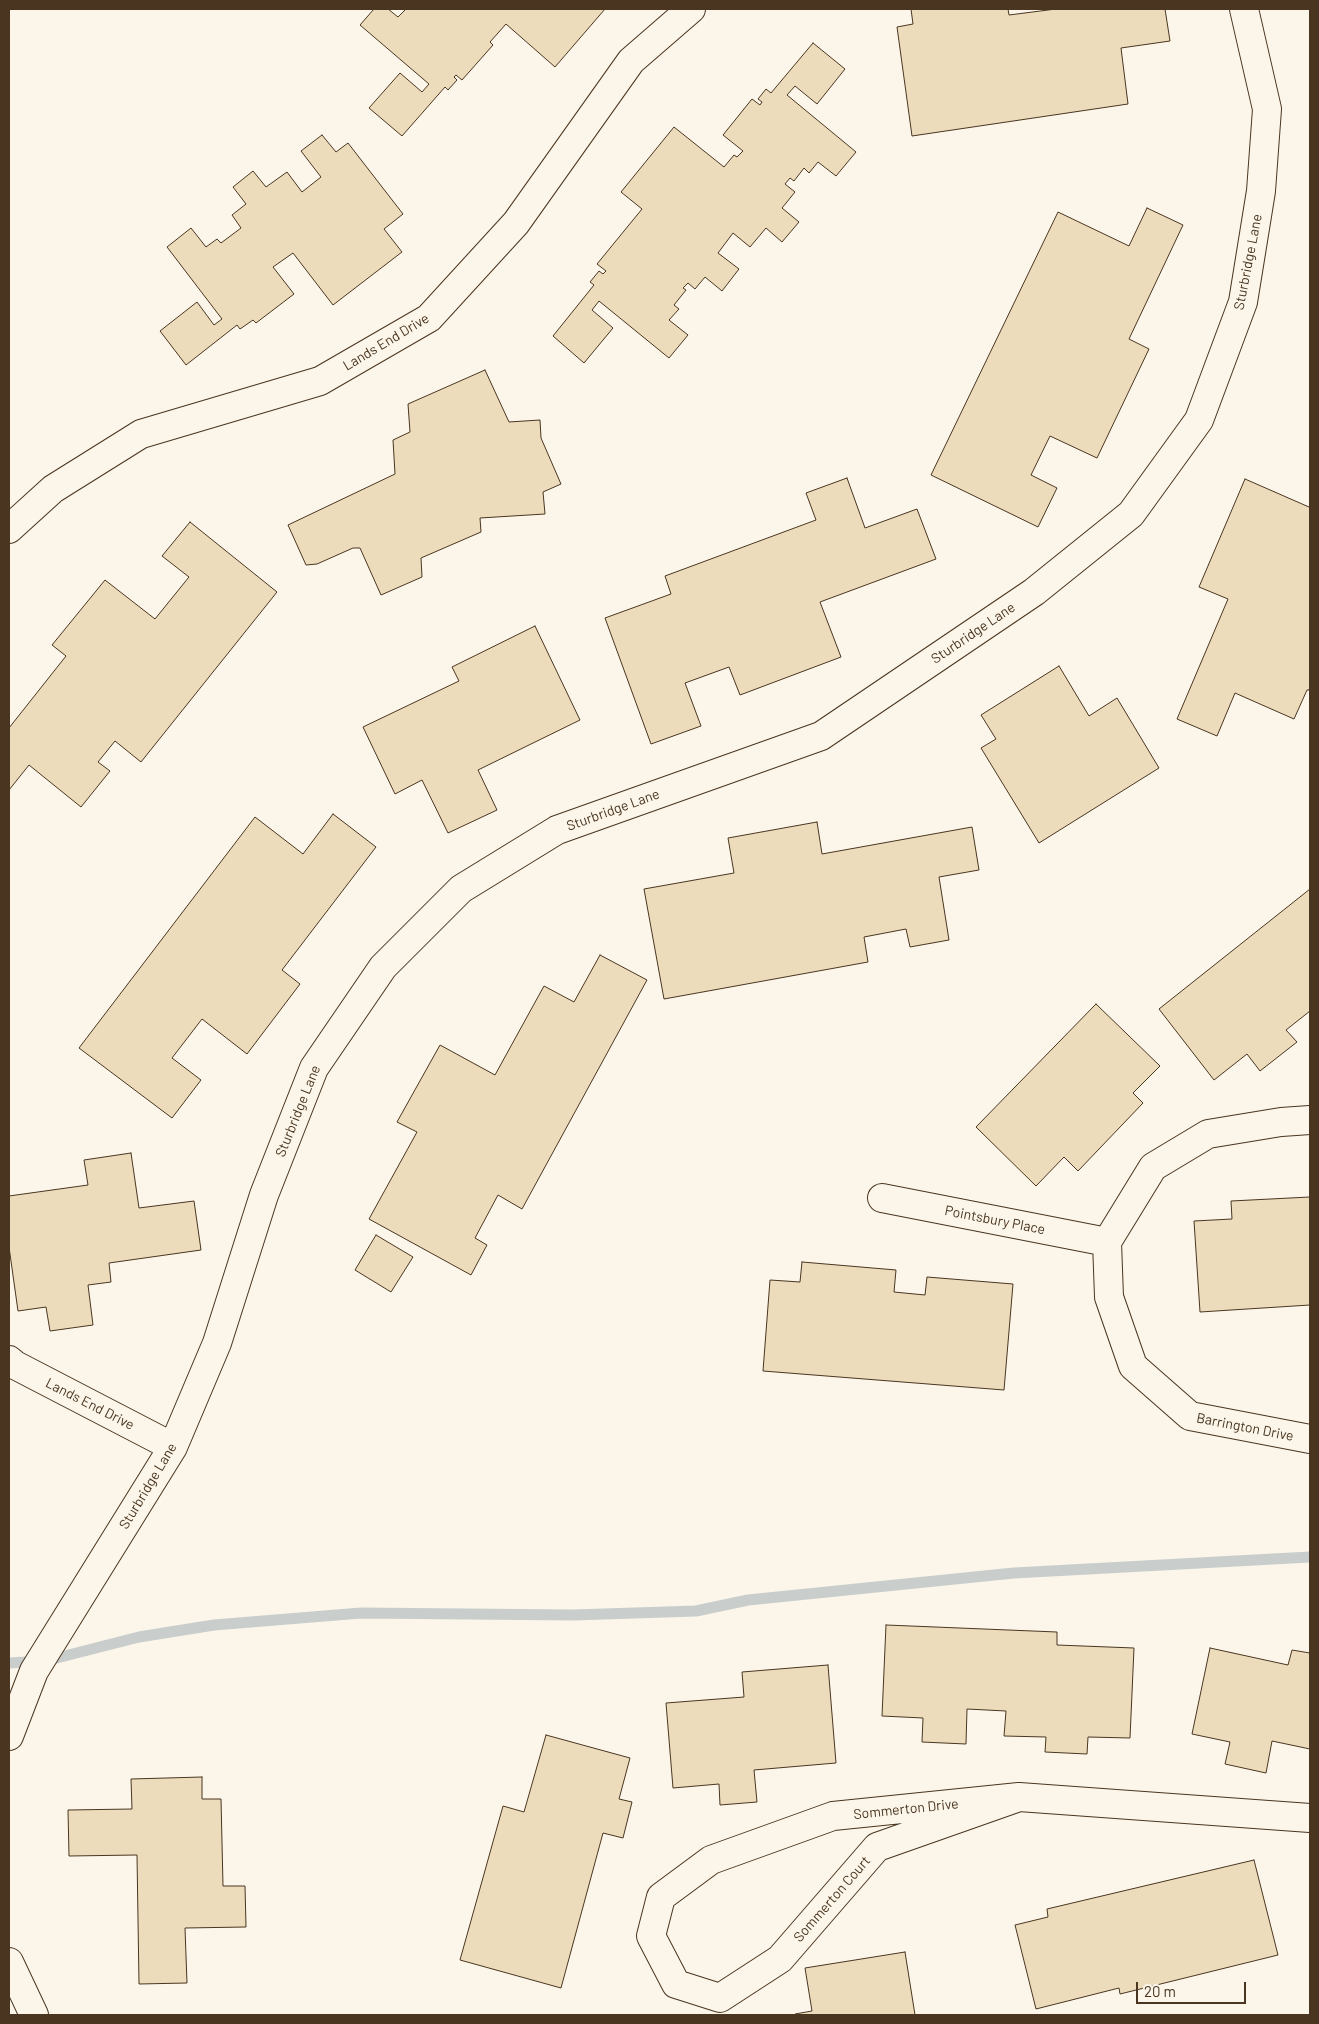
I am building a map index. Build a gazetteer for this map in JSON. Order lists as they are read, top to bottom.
{
  "streets": {
    "street": [
      "Sturbridge Lane",
      "Lands End Drive",
      "Pointsbury Place",
      "Barrington Drive",
      "Sommerton Drive",
      "Sommerton Court"
    ]
  },
  "crossings": [
    ["Sturbridge Lane", "Lands End Drive"],
    ["Pointsbury Place", "Barrington Drive"],
    ["Sommerton Drive", "Sommerton Court"]
  ],
  "scale_bar": "20 m"
}
